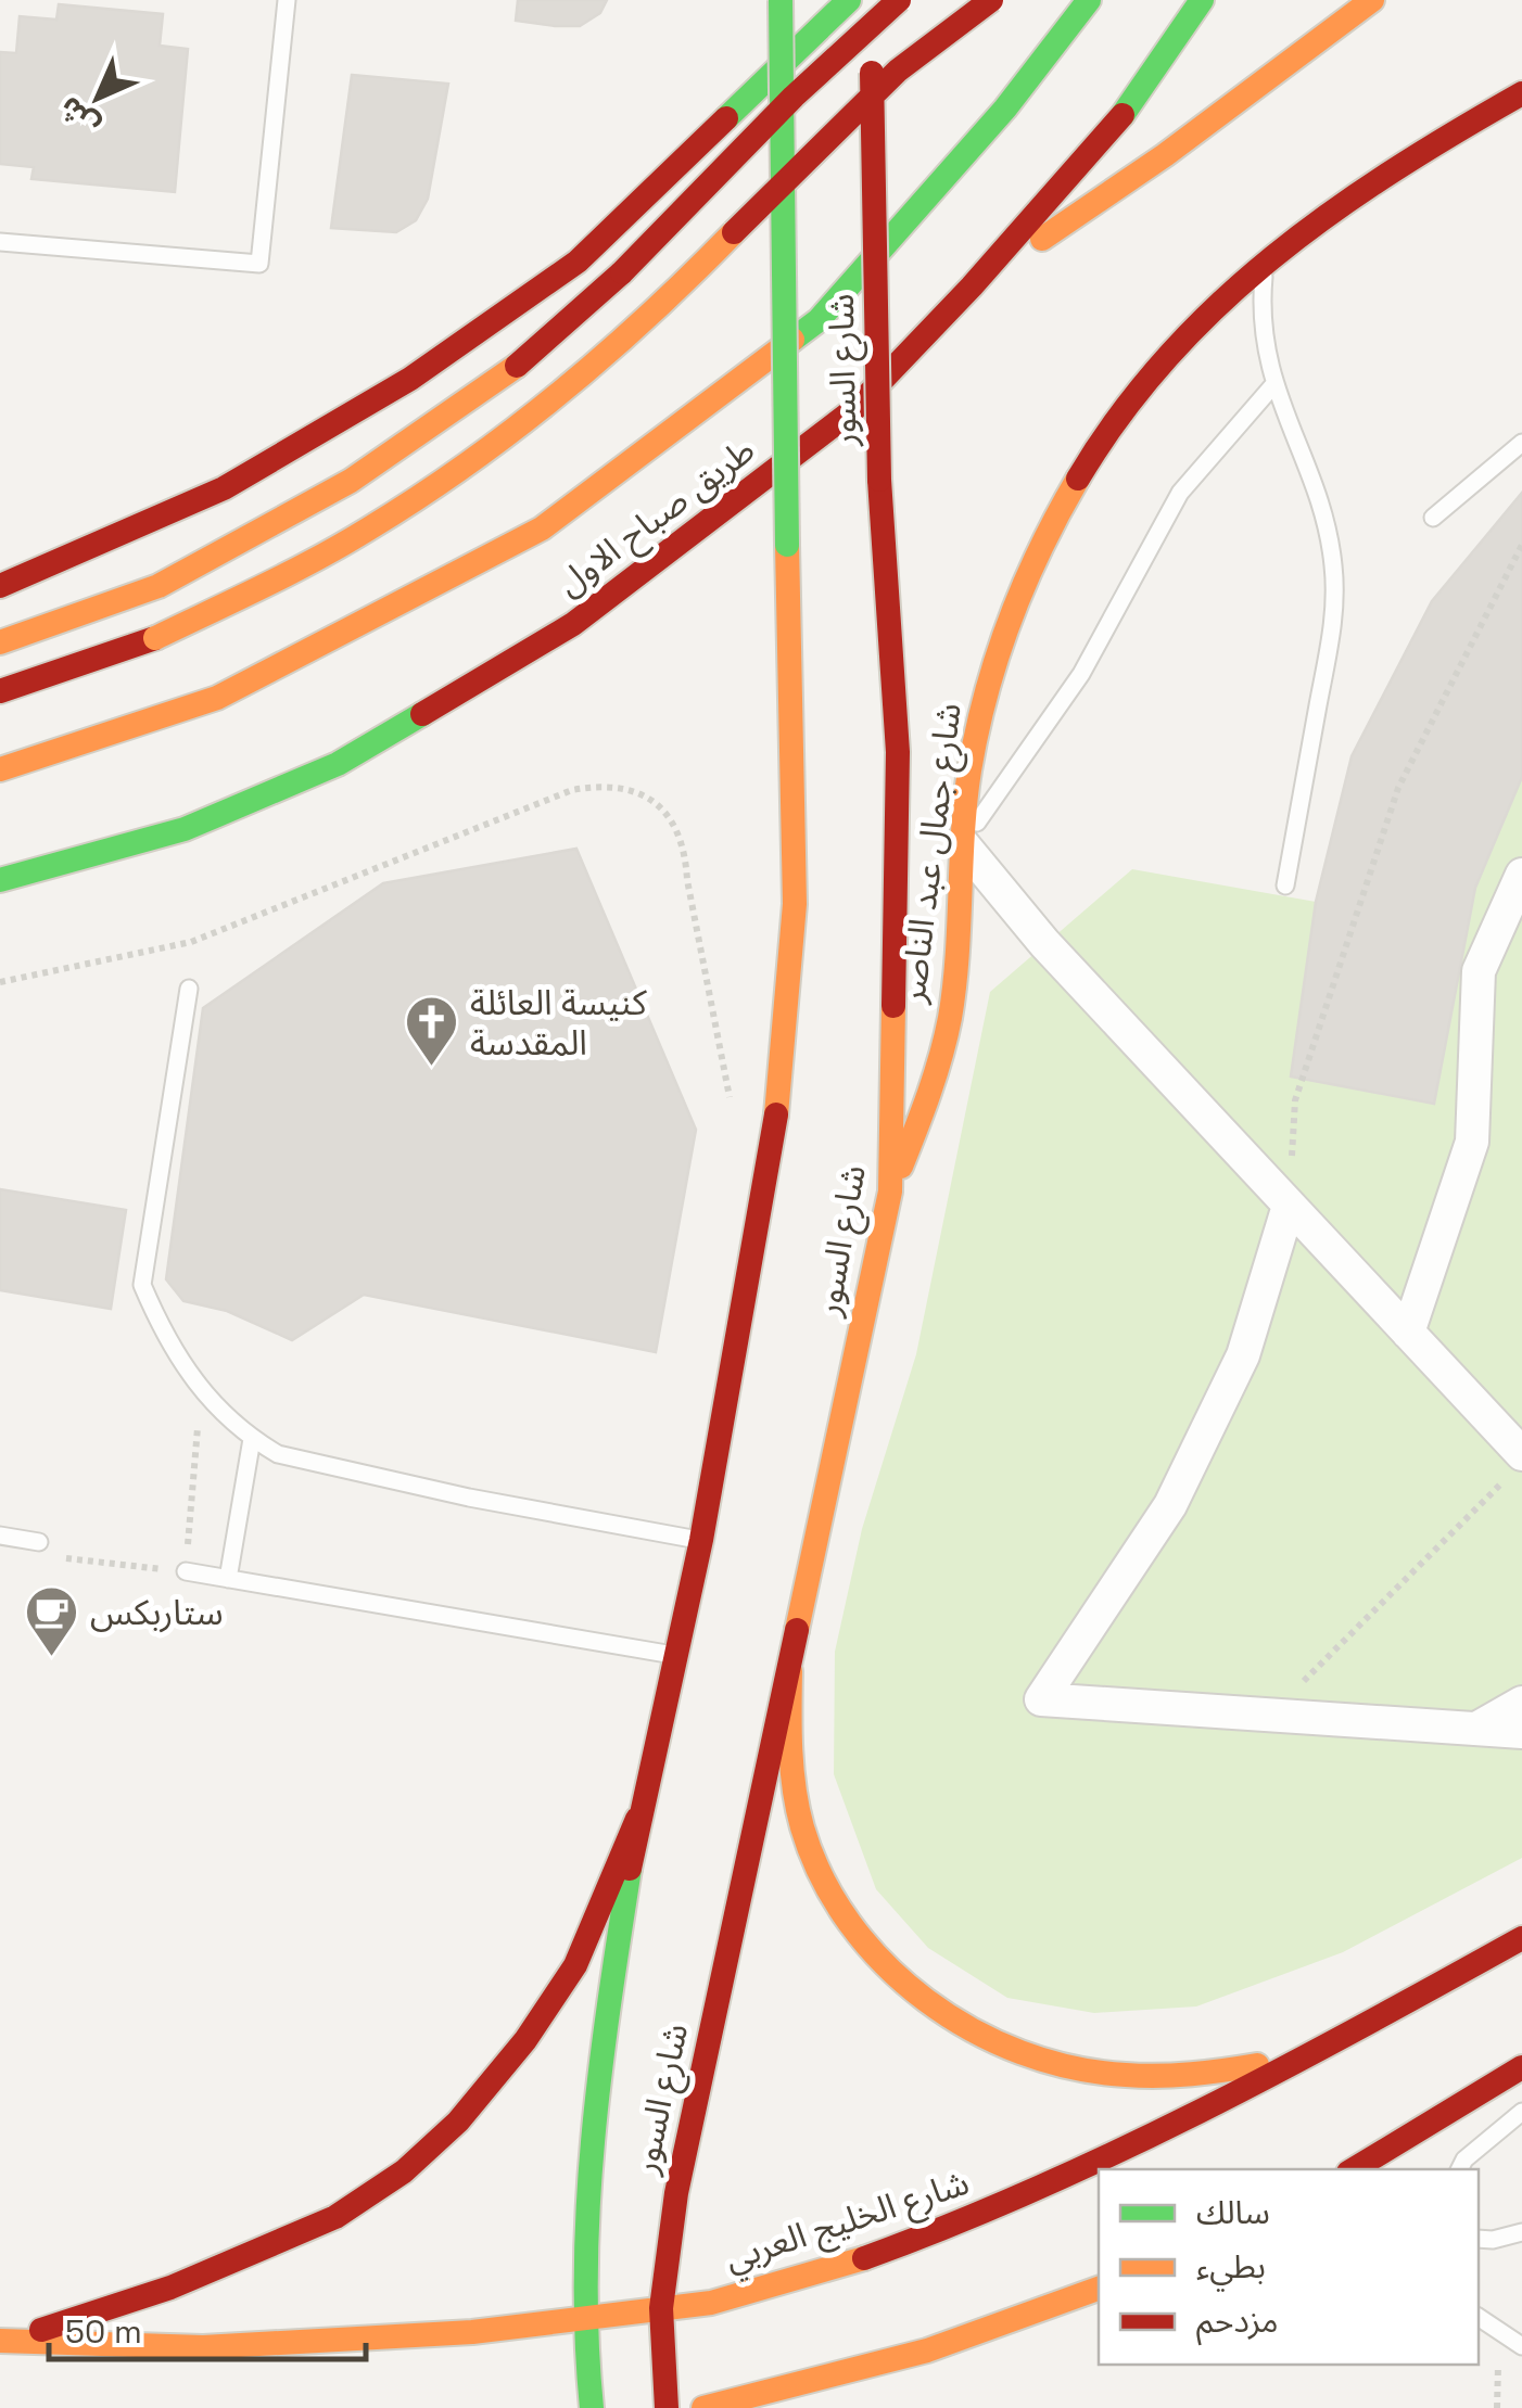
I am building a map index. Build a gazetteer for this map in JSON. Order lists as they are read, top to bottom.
{
  "streets": {
    "main road": [
      "شارع السور",
      "طريق صباح الاول",
      "شارع جمال عبد الناصر",
      "شارع الخليج العربي"
    ]
  },
  "crossings": [
    ["شارع السور", "شارع جمال عبد الناصر"],
    ["شارع السور", "شارع الخليج العربي"]
  ],
  "places": {
    "church": ["كنيسة العائلة المقدسة"],
    "cafe": ["ستاربكس"]
  },
  "legend": ["سالك", "بطيء", "مزدحم"],
  "scale_bar": "50 m",
  "north": "bottom left"
}
